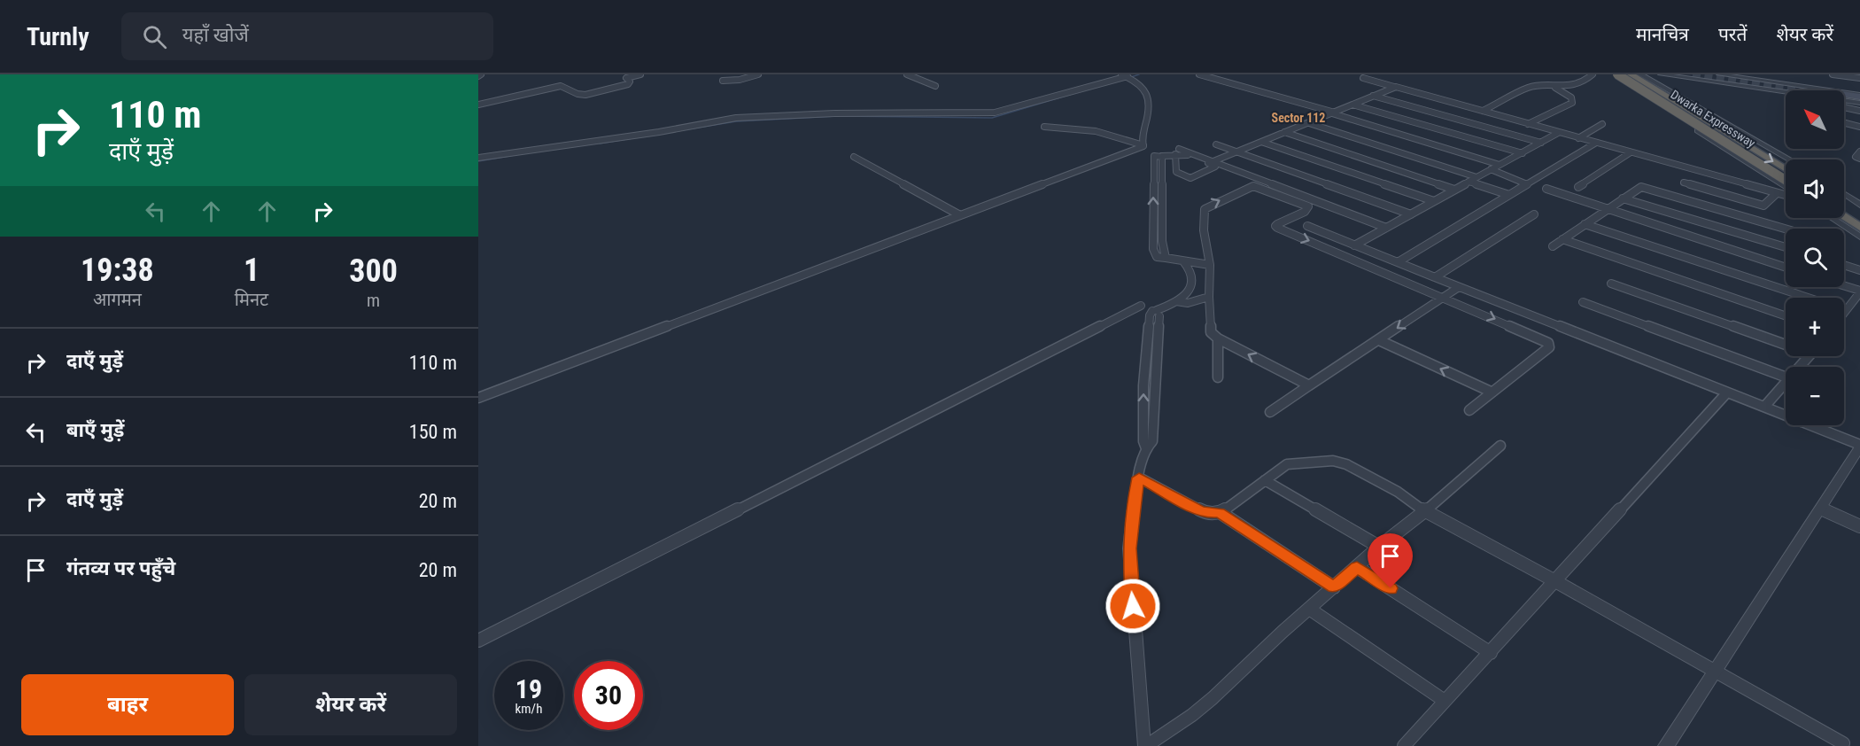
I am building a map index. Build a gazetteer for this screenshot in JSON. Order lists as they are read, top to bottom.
{
  "streets": {
    "highway": ["Dwarka Expressway"]
  },
  "districts": ["Sector 112"],
  "north": "top left",
  "page": {
    "header": "Turnly",
    "search": "यहाँ खोजें",
    "nav": ["मानचित्र", "परतें", "शेयर करें"],
    "turn": ["110 m", "दाएँ मुड़ें"],
    "map_buttons": ["+", "−"],
    "eta": [
      "19:38",
      "आगमन",
      "1",
      "मिनट",
      "300",
      "m"
    ],
    "list": [
      {
        "name": "दाएँ मुड़ें",
        "value": "110 m"
      },
      {
        "name": "बाएँ मुड़ें",
        "value": "150 m"
      },
      {
        "name": "दाएँ मुड़ें",
        "value": "20 m"
      },
      {
        "name": "गंतव्य पर पहुँचे",
        "value": "20 m"
      }
    ],
    "speed": "19 km/h",
    "limit": "30",
    "buttons": ["बाहर", "शेयर करें"]
  }
}
